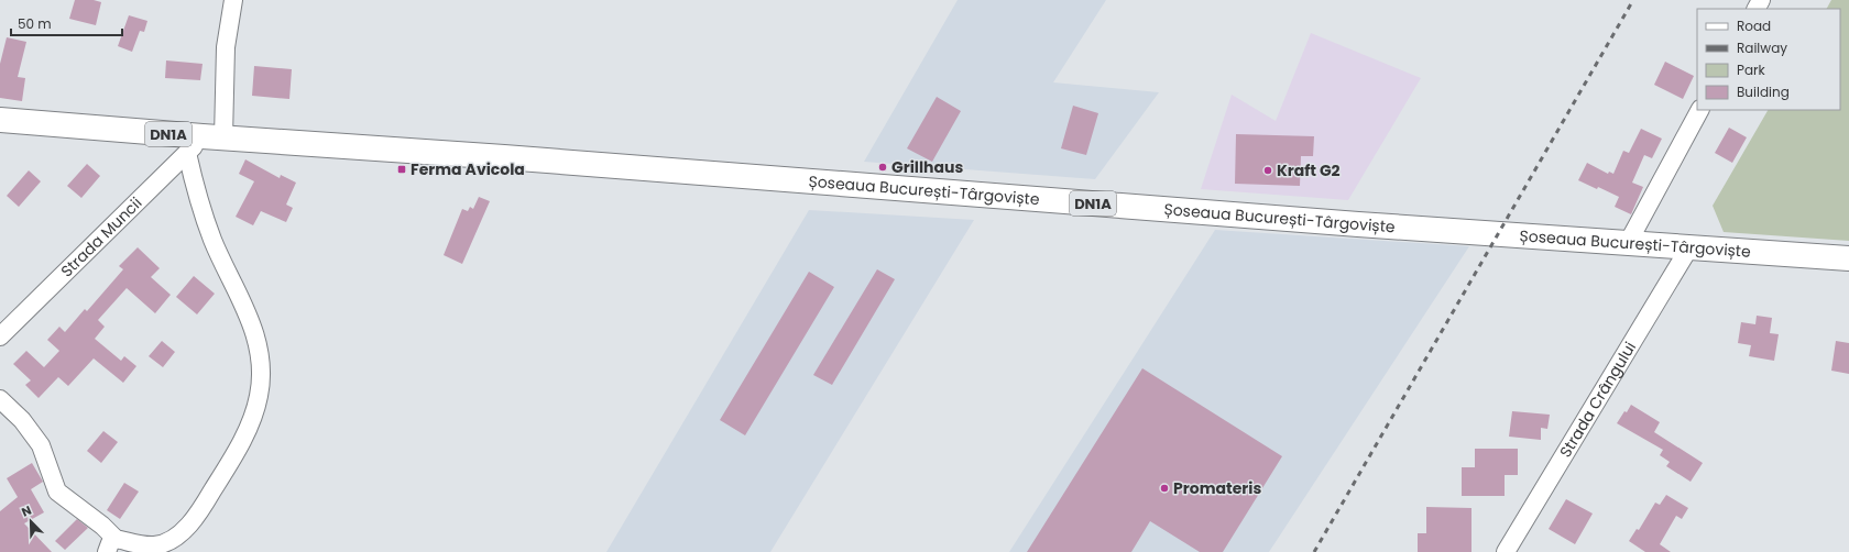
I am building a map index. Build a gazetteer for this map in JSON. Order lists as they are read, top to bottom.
{
  "streets": {
    "main road": ["DN1A", "Șoseaua București-Târgoviște"],
    "street": ["Strada Muncii", "Strada Crângului"]
  },
  "crossings": [
    ["Șoseaua București-Târgoviște", "Strada Muncii"],
    ["Șoseaua București-Târgoviște", "Strada Crângului"]
  ],
  "places": {
    "other": ["Grillhaus", "Kraft G2", "Promateris"],
    "transit": ["Ferma Avicola"]
  },
  "legend": [
    "Road",
    "Railway",
    "Park",
    "Building"
  ],
  "scale_bar": "50 m",
  "north": "top left"
}
